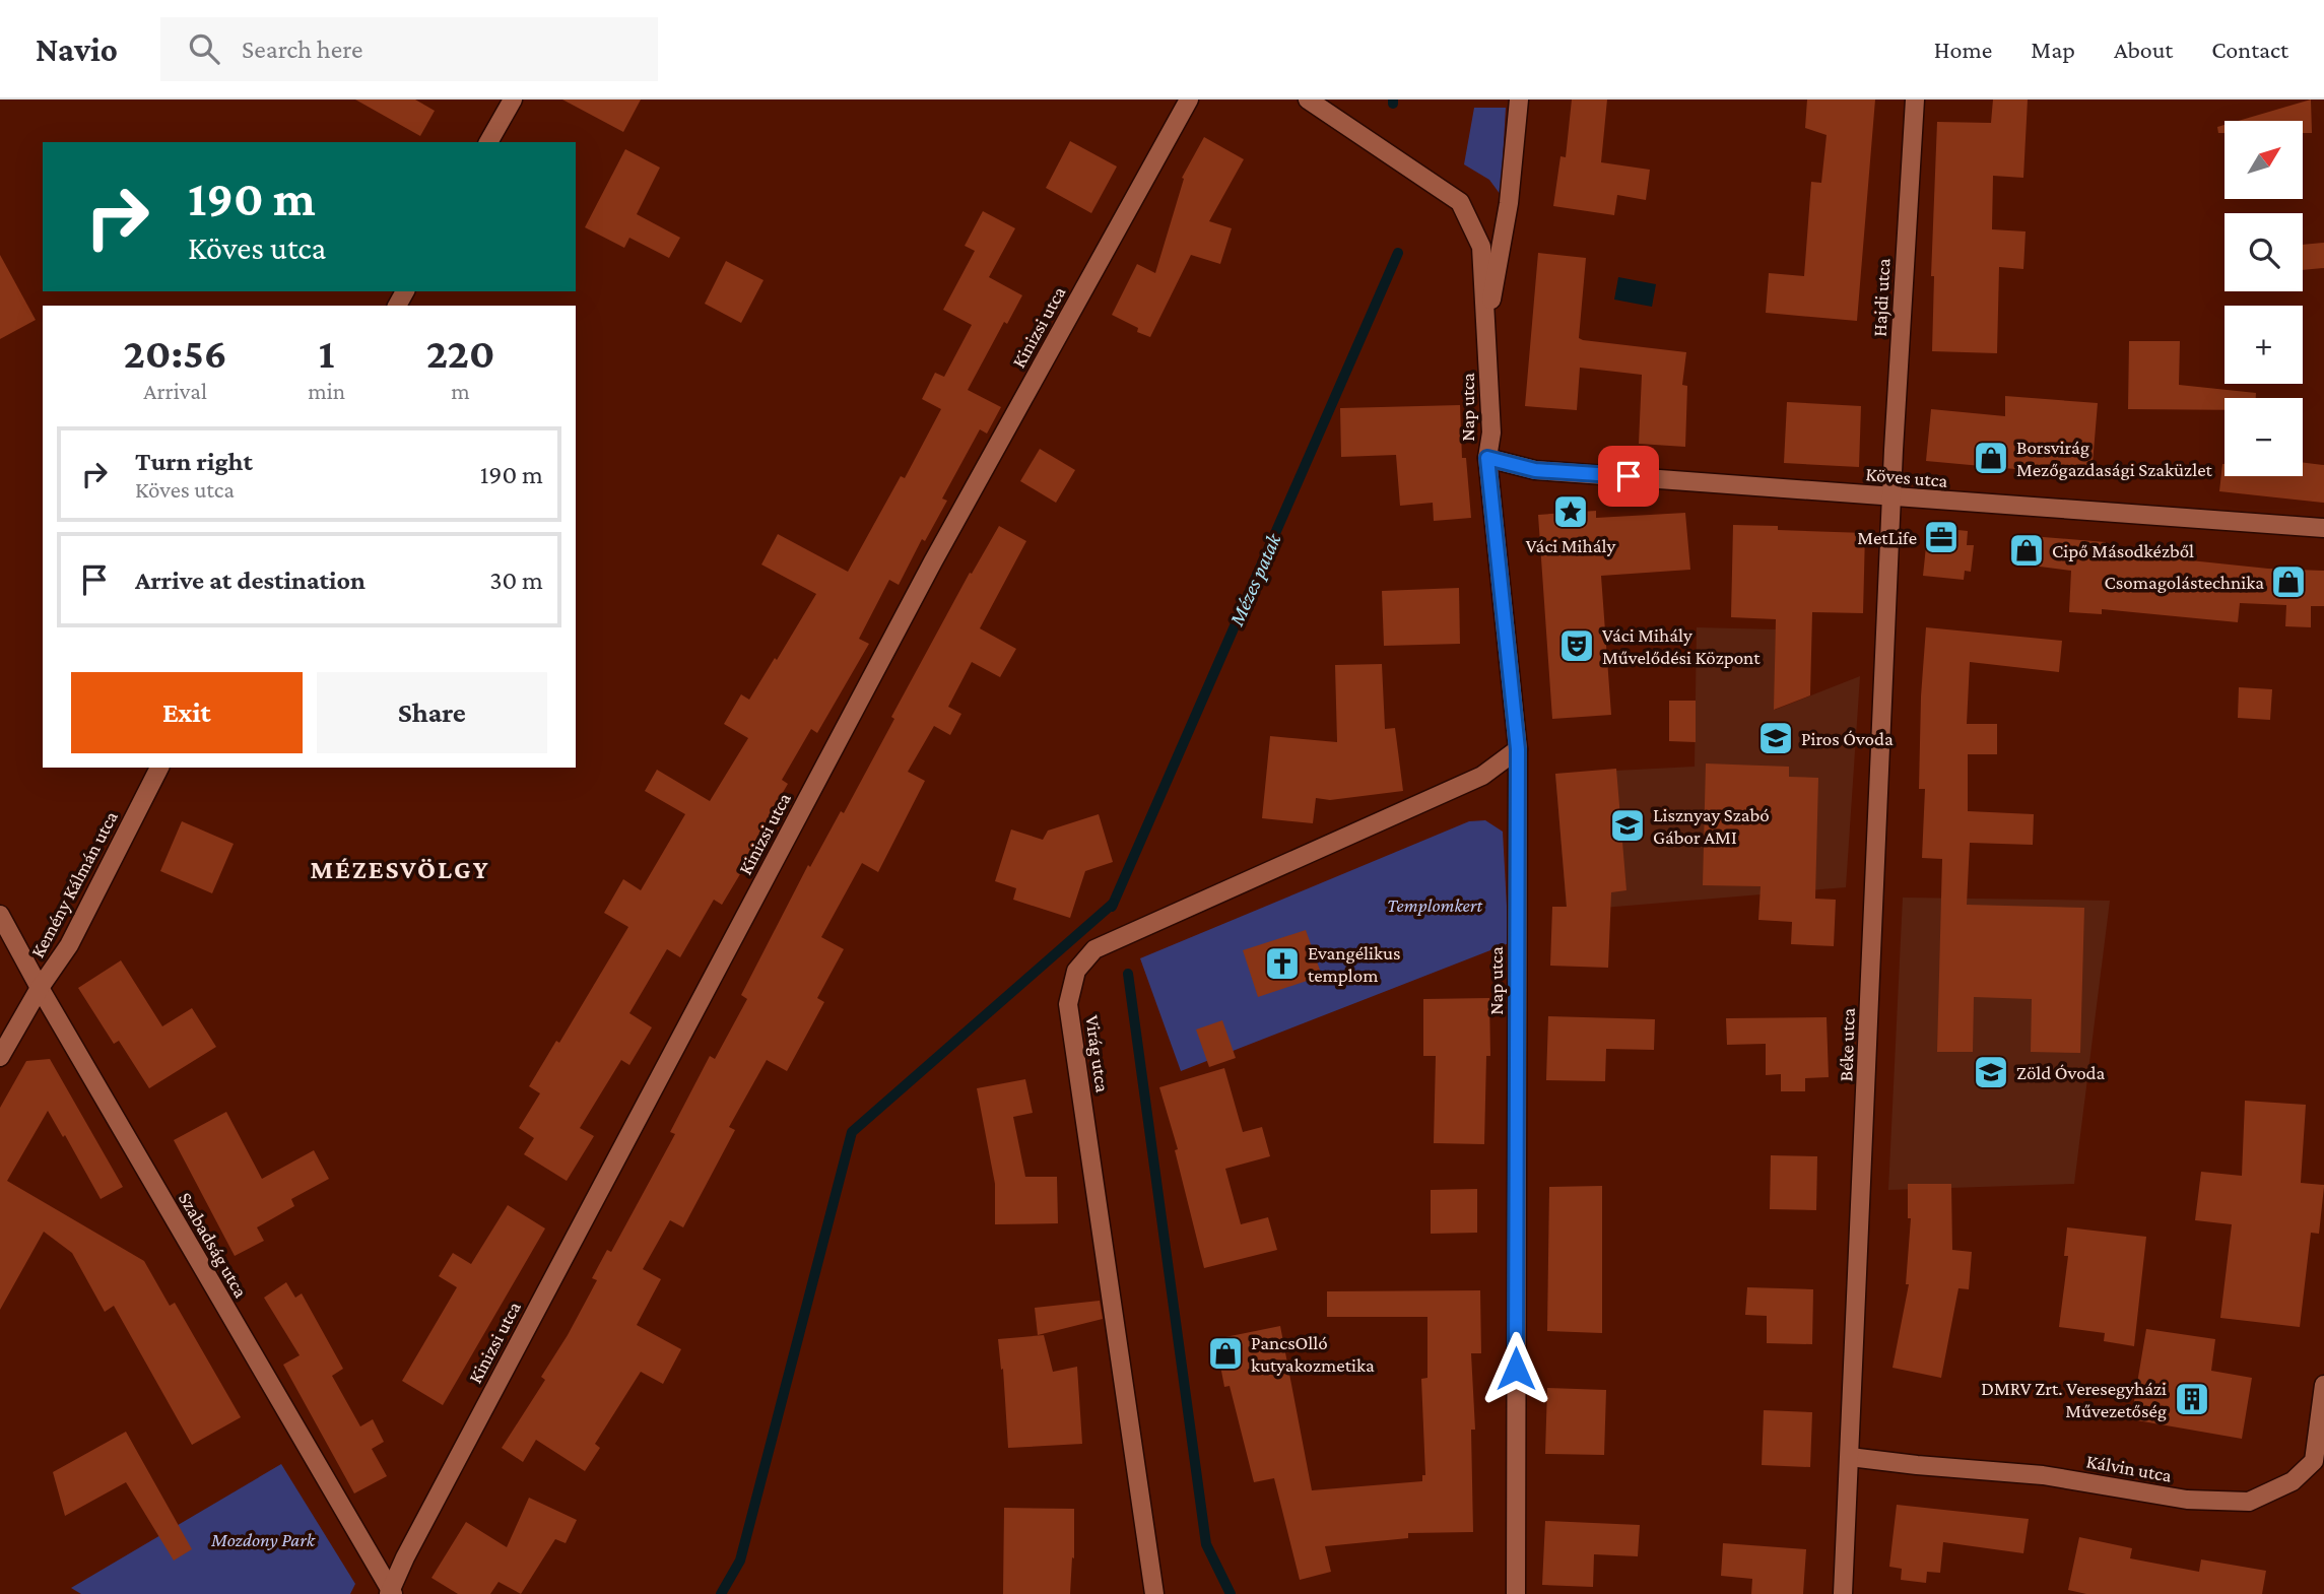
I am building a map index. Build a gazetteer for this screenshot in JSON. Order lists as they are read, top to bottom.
{
  "streets": {
    "street": [
      "Hajdi utca",
      "Kinizsi utca",
      "Nap utca",
      "Köves utca",
      "Kemény Kálmán utca",
      "Béke utca",
      "Virág utca",
      "Szabadság utca",
      "Kálvin utca"
    ]
  },
  "crossings": [
    ["Hajdi utca", "Köves utca"],
    ["Hajdi utca", "Béke utca"],
    ["Kinizsi utca", "Szabadság utca"],
    ["Nap utca", "Köves utca"],
    ["Nap utca", "Virág utca"],
    ["Köves utca", "Béke utca"],
    ["Kemény Kálmán utca", "Szabadság utca"],
    ["Béke utca", "Kálvin utca"]
  ],
  "districts": ["MÉZESVÖLGY"],
  "water": ["Mézes patak"],
  "parks": ["Templomkert", "Mozdony Park"],
  "places": {
    "shop": [
      "Borsvirág Mezőgazdasági Szaküzlet",
      "Cipő Másodkézből",
      "Csomagolástechnika",
      "PancsOlló kutyakozmetika"
    ],
    "place": ["Váci Mihály"],
    "office": ["MetLife"],
    "theatre": ["Váci Mihály Művelődési Központ"],
    "school or university": ["Piros Óvoda", "Lisznyay Szabó Gábor AMI", "Zöld Óvoda"],
    "church": ["Evangélikus templom"],
    "building": ["DMRV Zrt. Veresegyházi Művezetőség"]
  },
  "north": "top right",
  "page": {
    "header": "Navio",
    "search": "Search here",
    "nav": [
      "Home",
      "Map",
      "About",
      "Contact"
    ],
    "map_buttons": ["+", "−"],
    "turn": ["190 m", "Köves utca"],
    "eta": [
      "20:56",
      "Arrival",
      "1",
      "min",
      "220",
      "m"
    ],
    "list": [
      {
        "name": "Turn right",
        "note": "Köves utca",
        "value": "190 m"
      },
      {
        "name": "Arrive at destination",
        "value": "30 m"
      }
    ],
    "buttons": ["Exit", "Share"]
  }
}
